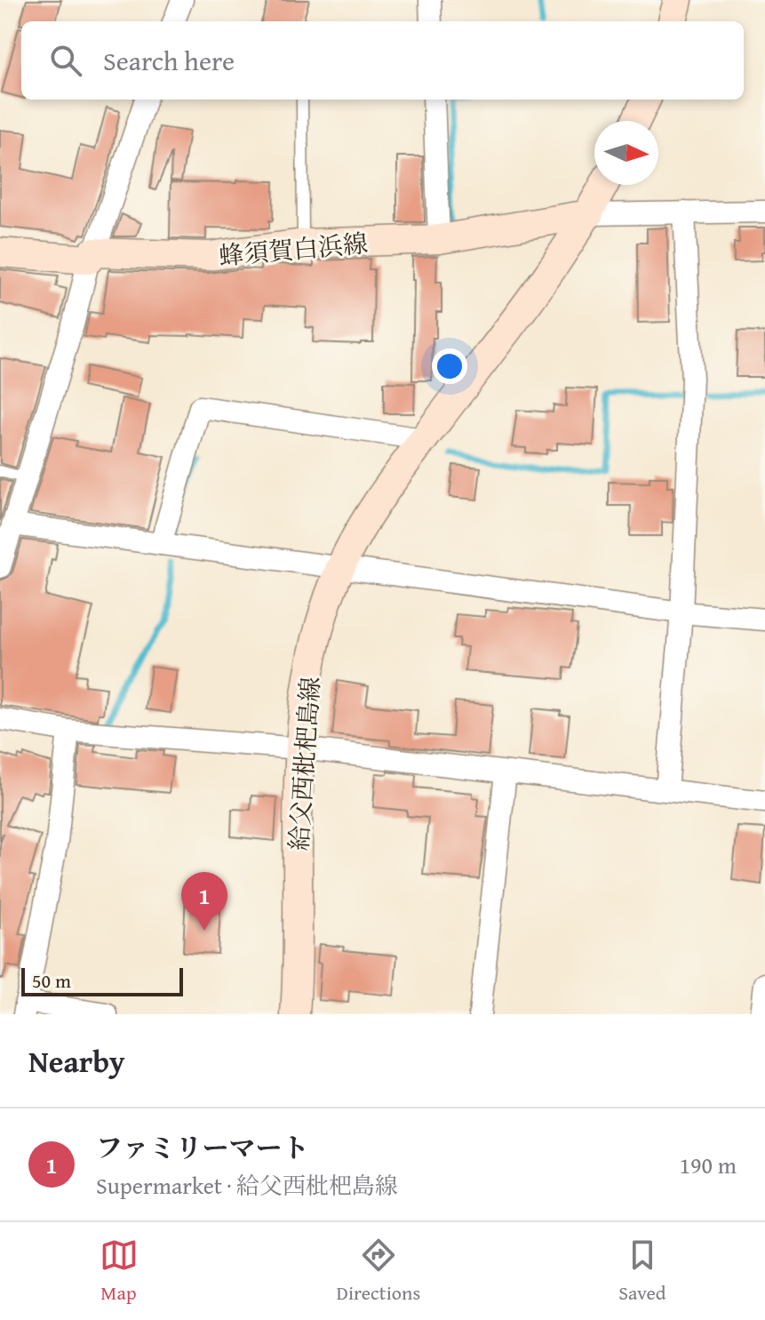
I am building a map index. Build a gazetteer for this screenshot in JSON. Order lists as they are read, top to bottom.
{
  "streets": {
    "main road": ["蜂須賀白浜線", "給父西枇杷島線"]
  },
  "crossings": [
    ["蜂須賀白浜線", "給父西枇杷島線"]
  ],
  "scale_bar": "50 m",
  "north": "right",
  "page": {
    "search": "Search here",
    "pins": "1",
    "scale": "50 m",
    "heading": "Nearby",
    "list": [
      {
        "mark": "1",
        "name": "ファミリーマート",
        "note": "Supermarket · 給父西枇杷島線",
        "value": "190 m"
      }
    ],
    "nav": ["Map", "Directions", "Saved"]
  }
}
